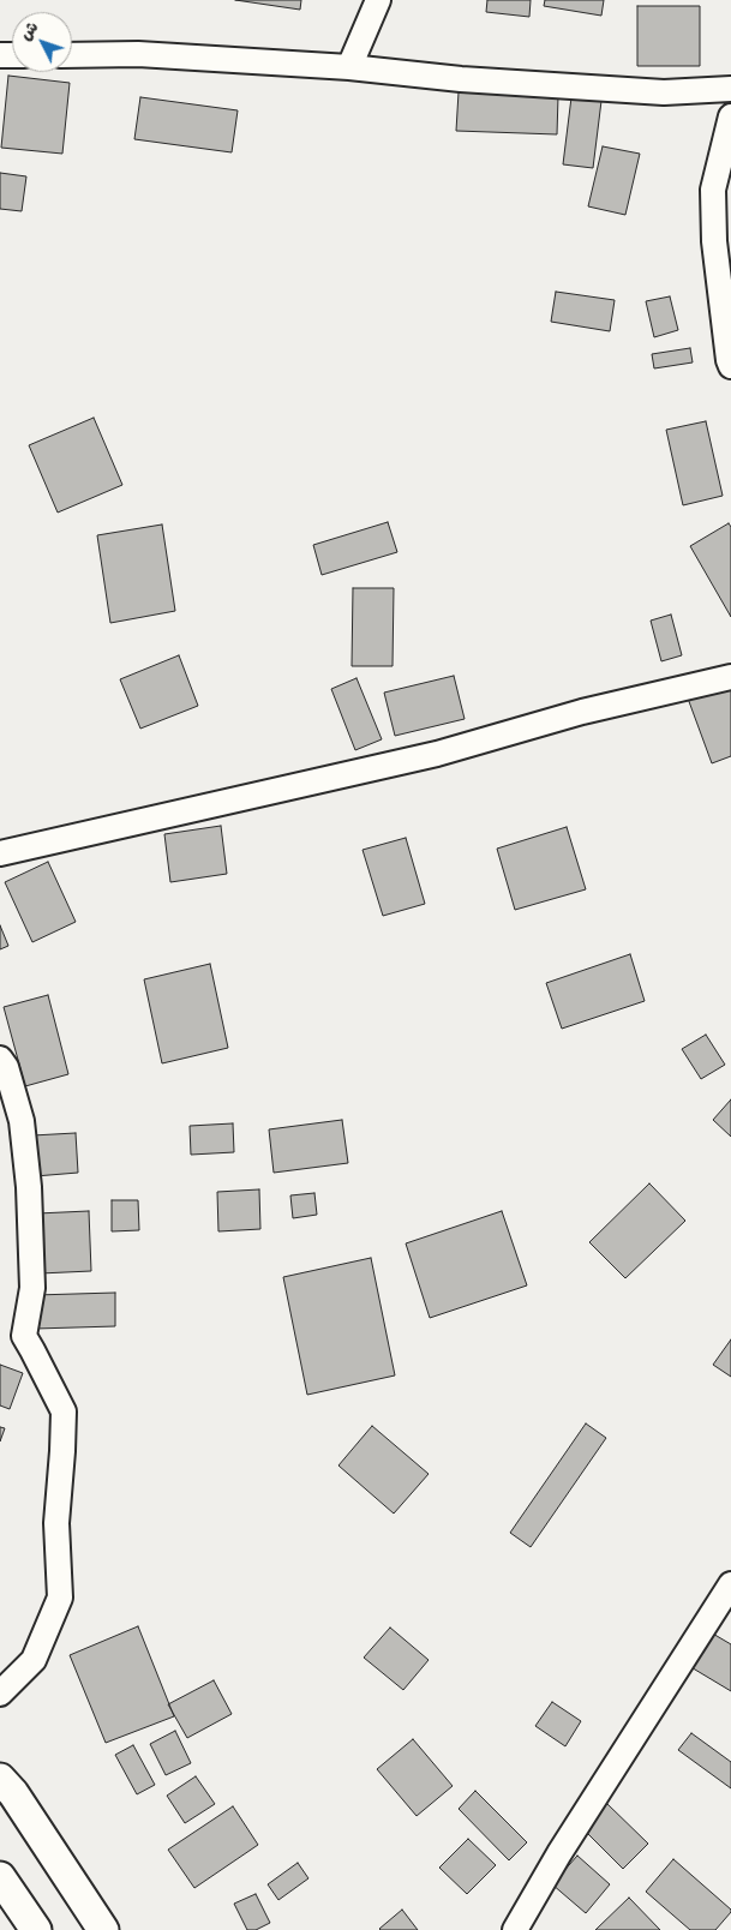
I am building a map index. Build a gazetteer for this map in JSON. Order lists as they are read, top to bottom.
{
  "north": "top left"
}
